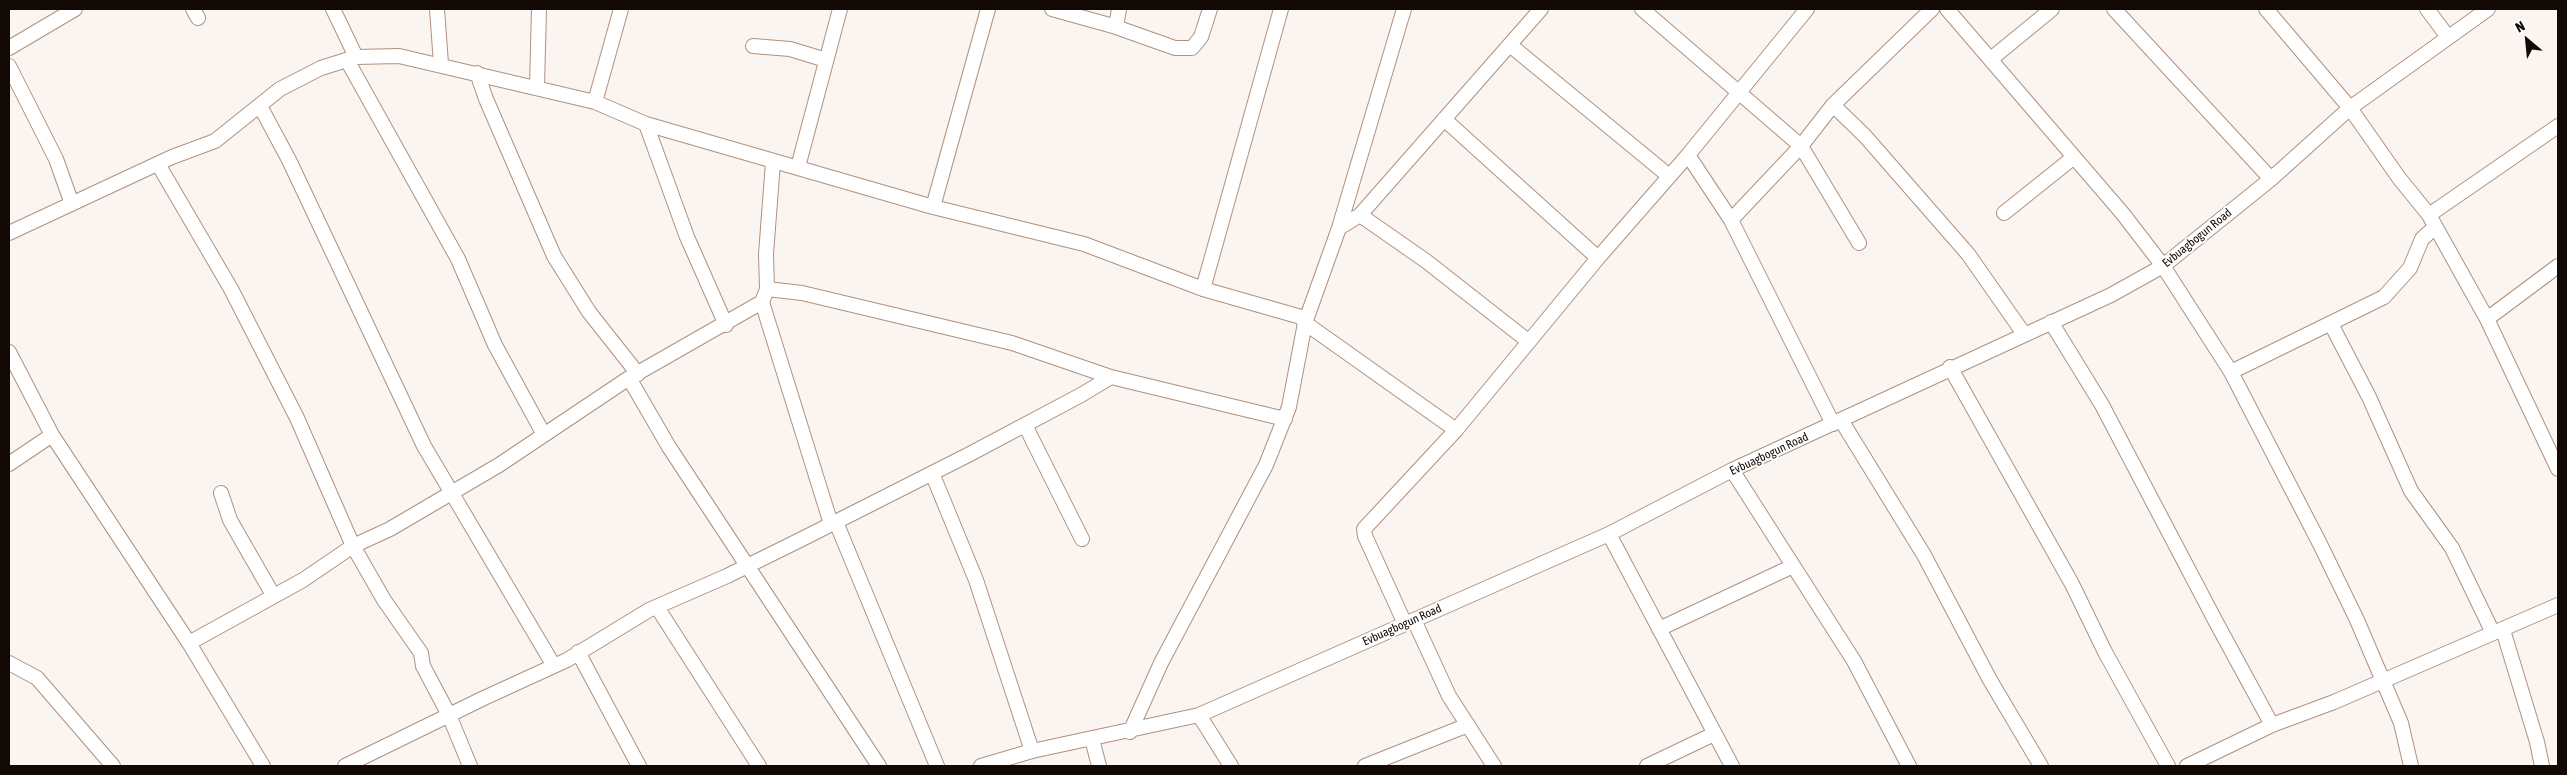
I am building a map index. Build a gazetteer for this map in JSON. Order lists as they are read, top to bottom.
{
  "streets": {
    "street": ["Evbuagbogun Road"]
  },
  "north": "top left"
}
